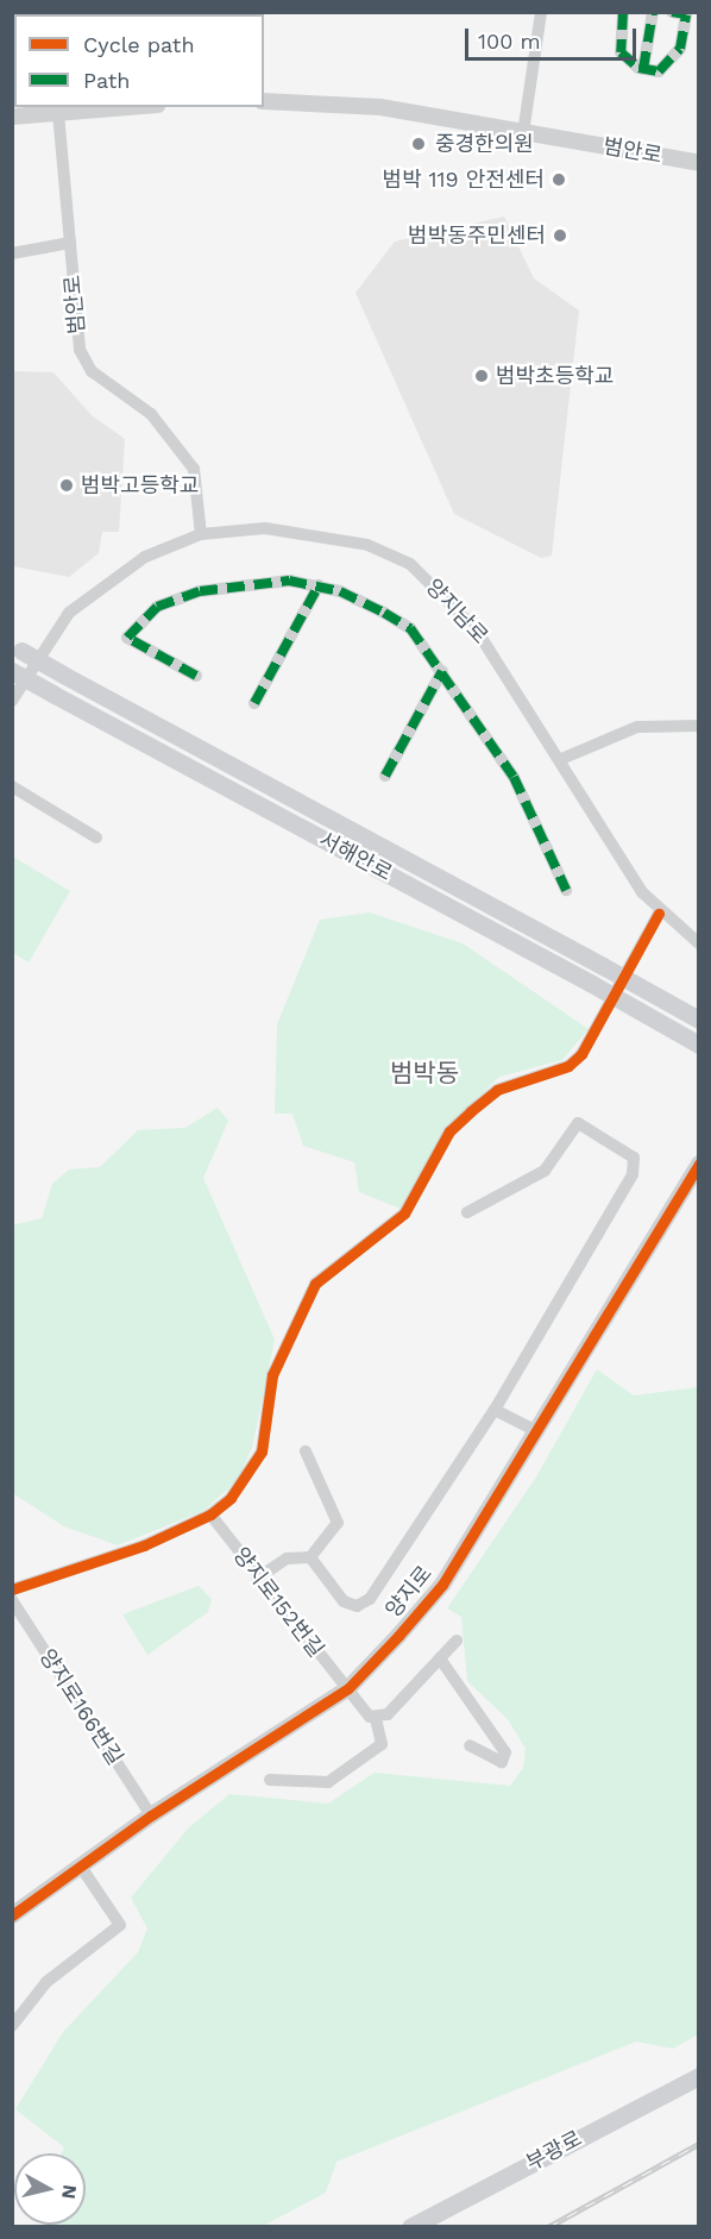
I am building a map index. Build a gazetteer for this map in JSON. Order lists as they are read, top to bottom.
{
  "streets": {
    "main road": ["서해안로", "부광로"],
    "street": [
      "범안로",
      "양지남로",
      "양지로",
      "양지로152번길",
      "양지로166번길"
    ]
  },
  "crossings": [
    ["범안로", "양지남로"],
    ["양지로", "양지로152번길"],
    ["양지로", "양지로166번길"]
  ],
  "districts": ["범박동"],
  "places": [
    "중경한의원",
    "범박 119 안전센터",
    "범박동주민센터",
    "범박초등학교",
    "범박고등학교"
  ],
  "legend": ["Cycle path", "Path"],
  "scale_bar": "100 m",
  "north": "right"
}
